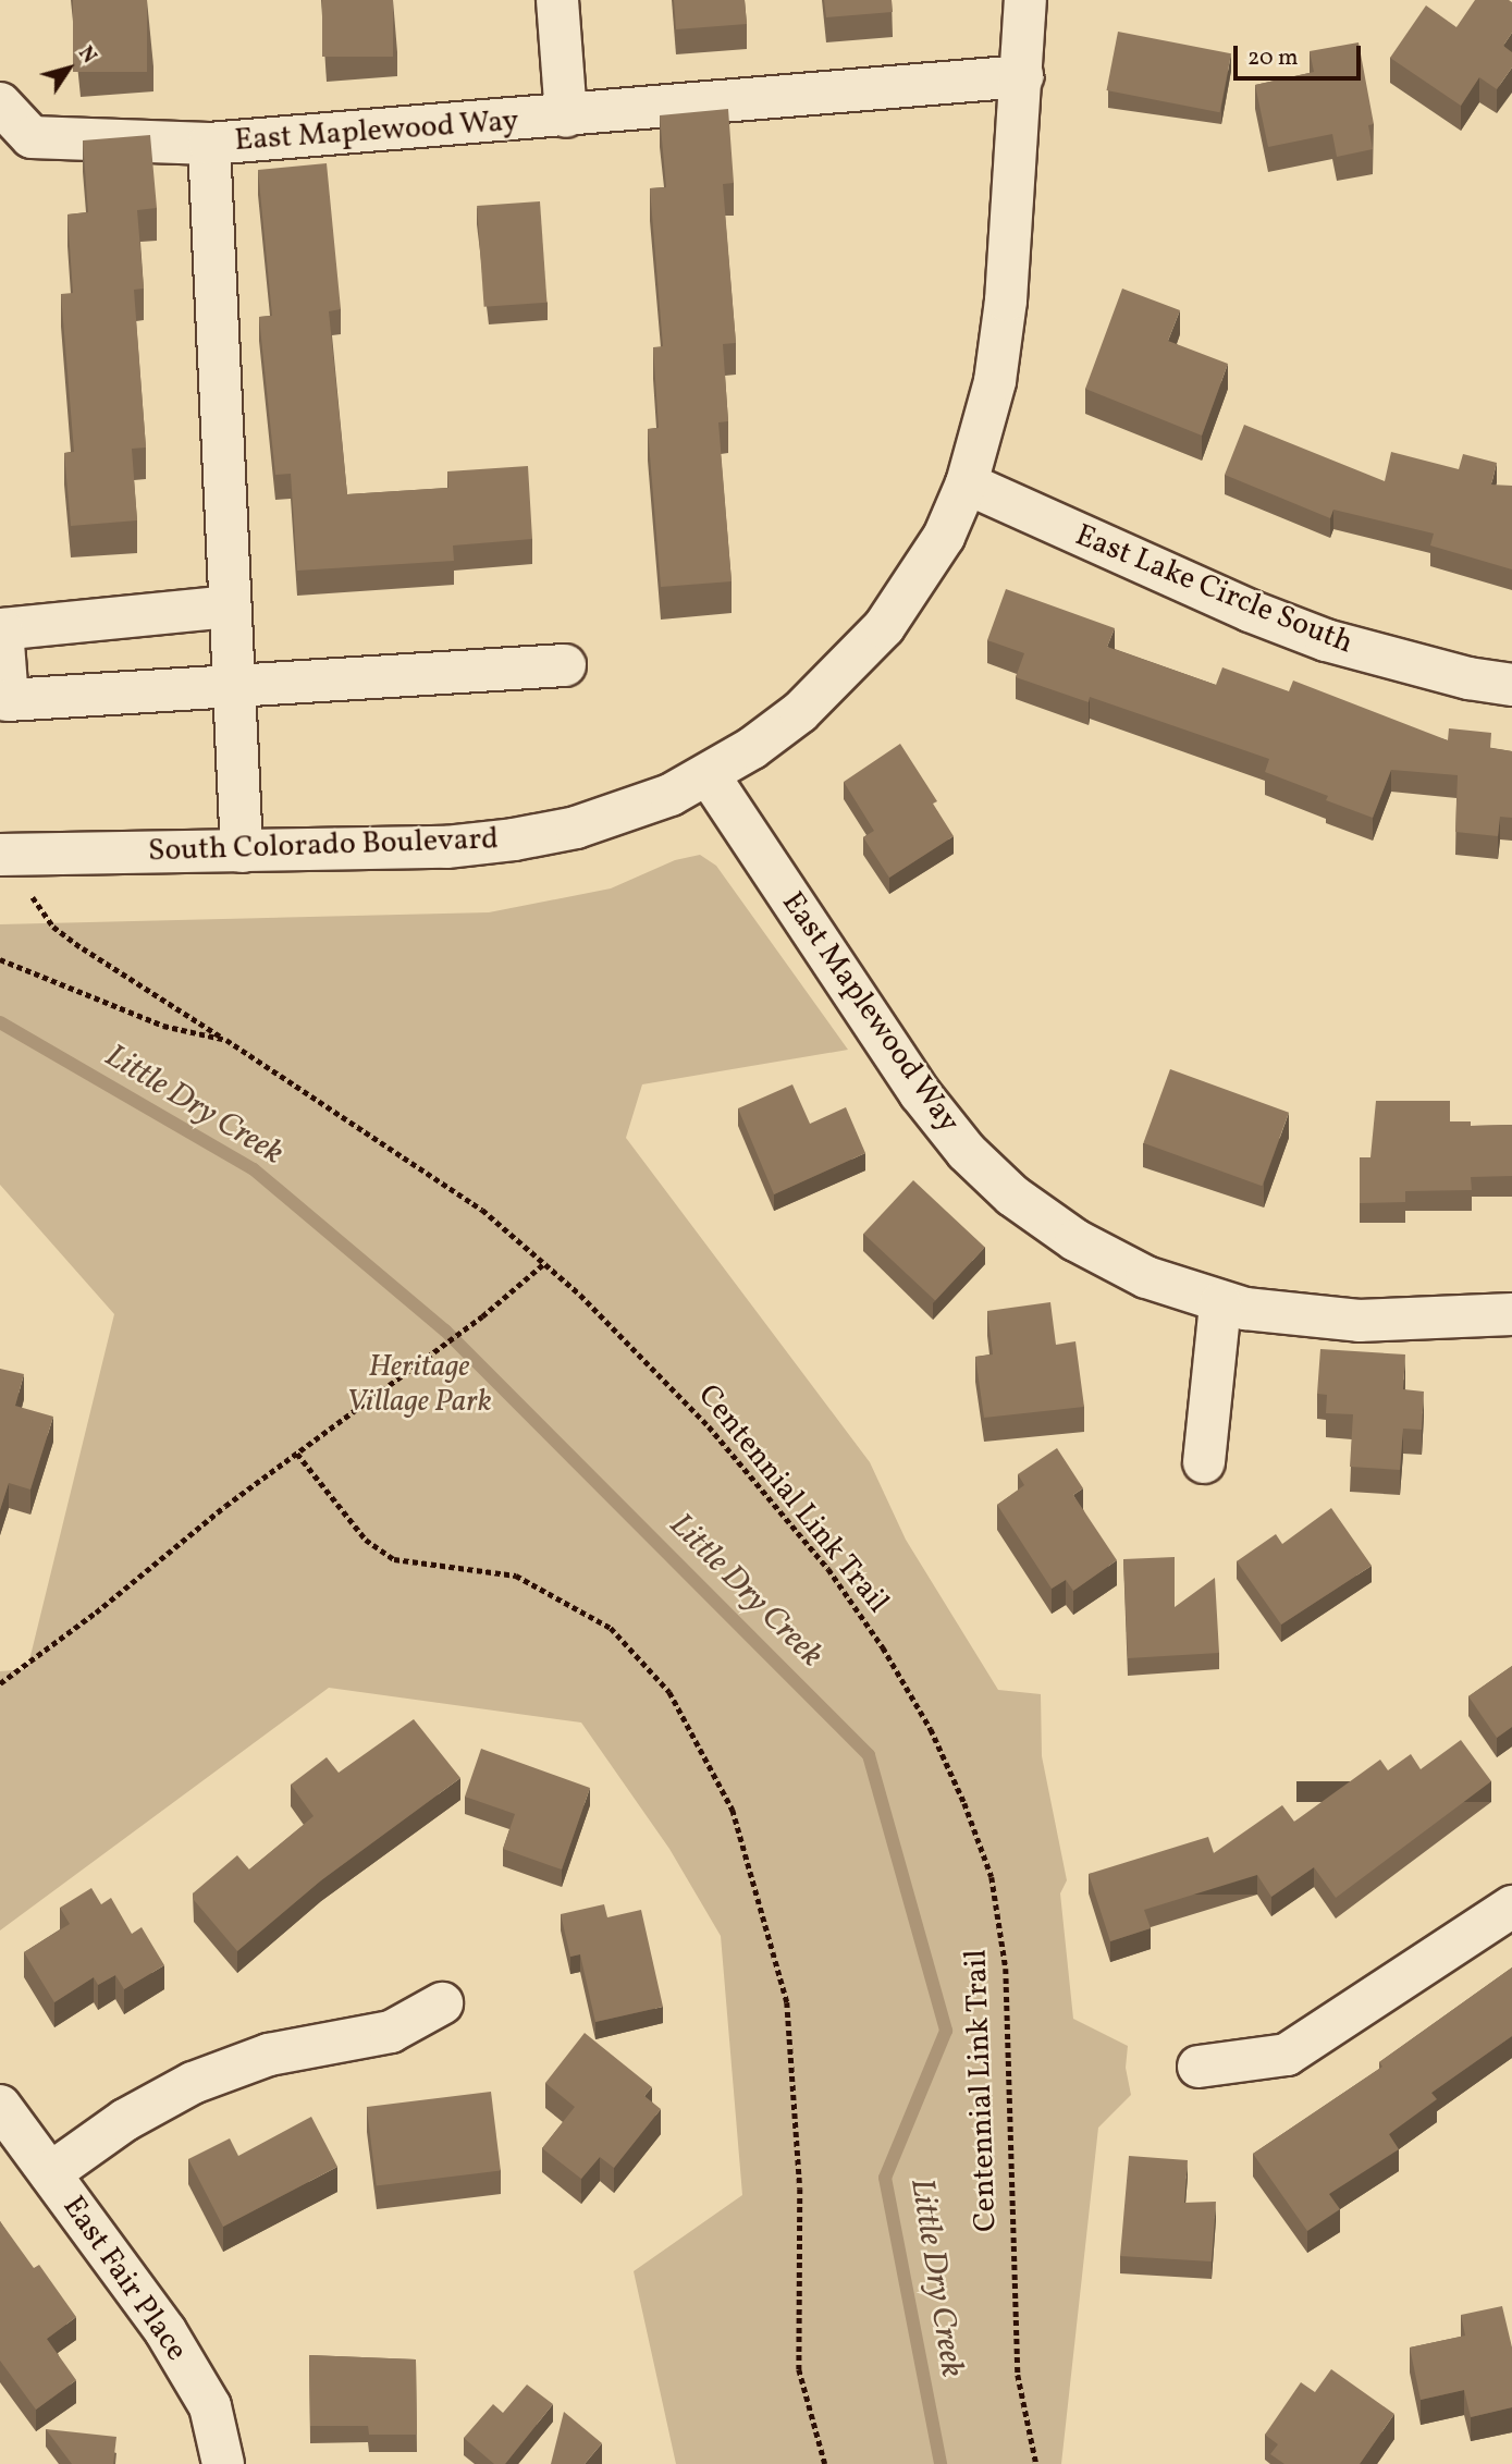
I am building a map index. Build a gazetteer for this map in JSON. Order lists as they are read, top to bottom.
{
  "streets": {
    "street": [
      "East Maplewood Way",
      "East Lake Circle South",
      "South Colorado Boulevard",
      "East Fair Place"
    ],
    "path": ["Centennial Link Trail"]
  },
  "crossings": [
    ["East Maplewood Way", "South Colorado Boulevard"],
    ["East Lake Circle South", "South Colorado Boulevard"]
  ],
  "water": ["Little Dry Creek"],
  "parks": ["Heritage Village Park"],
  "scale_bar": "20 m",
  "north": "top right"
}
